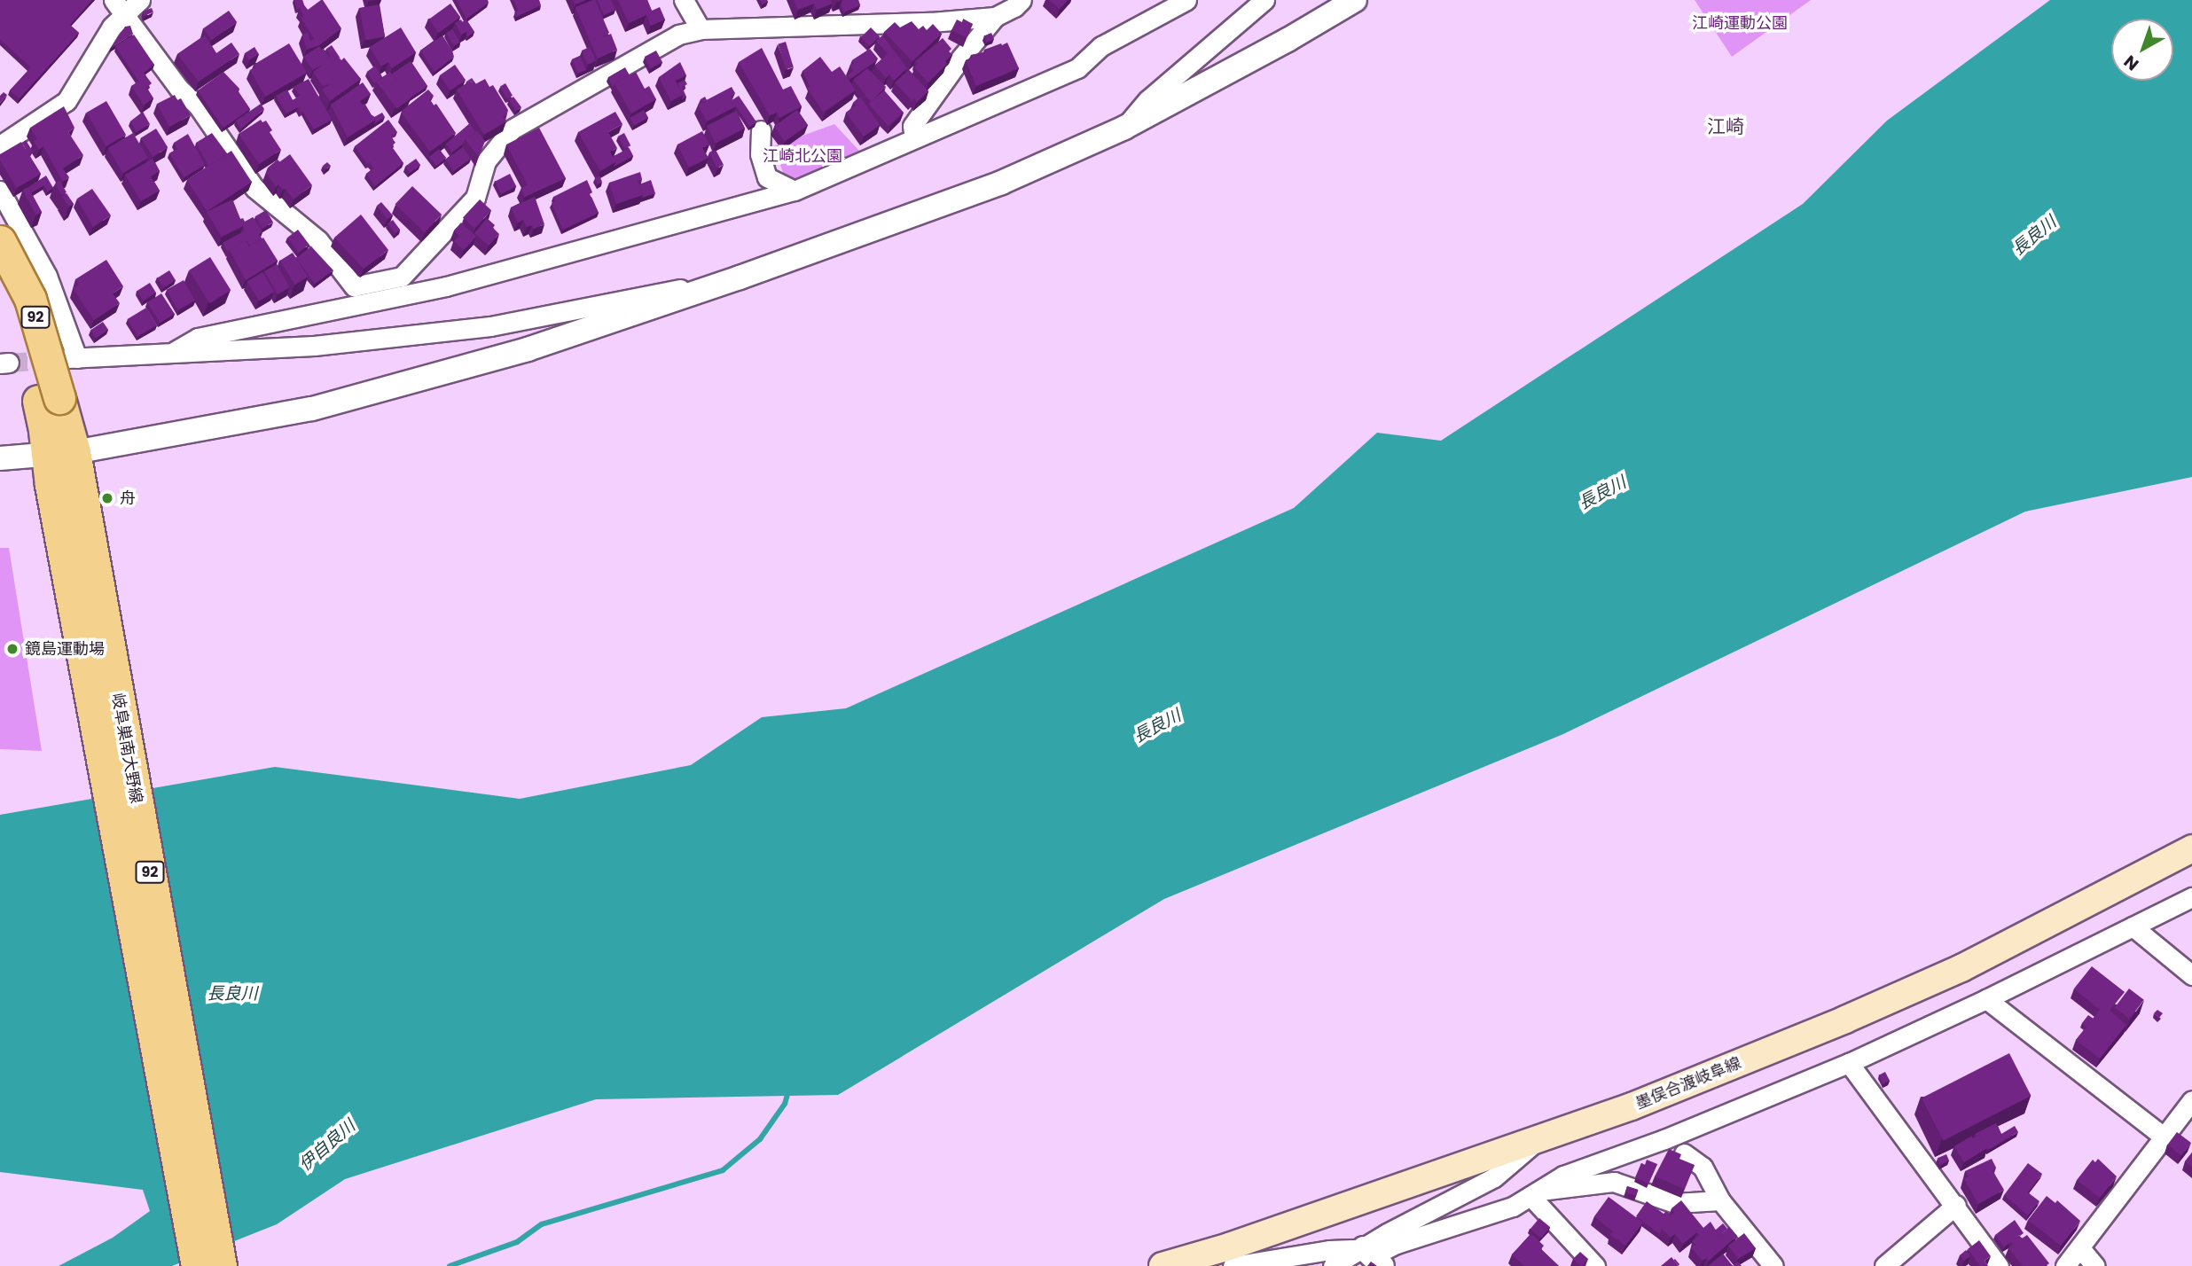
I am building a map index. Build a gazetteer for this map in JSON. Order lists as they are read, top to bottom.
{
  "streets": {
    "main road": ["92", "岐阜巣南大野線", "墨俣合渡岐阜線"]
  },
  "districts": ["江崎"],
  "water": ["長良川", "伊自良川"],
  "parks": ["江崎運動公園", "江崎北公園"],
  "places": ["舟", "鏡島運動場"],
  "north": "bottom left"
}
